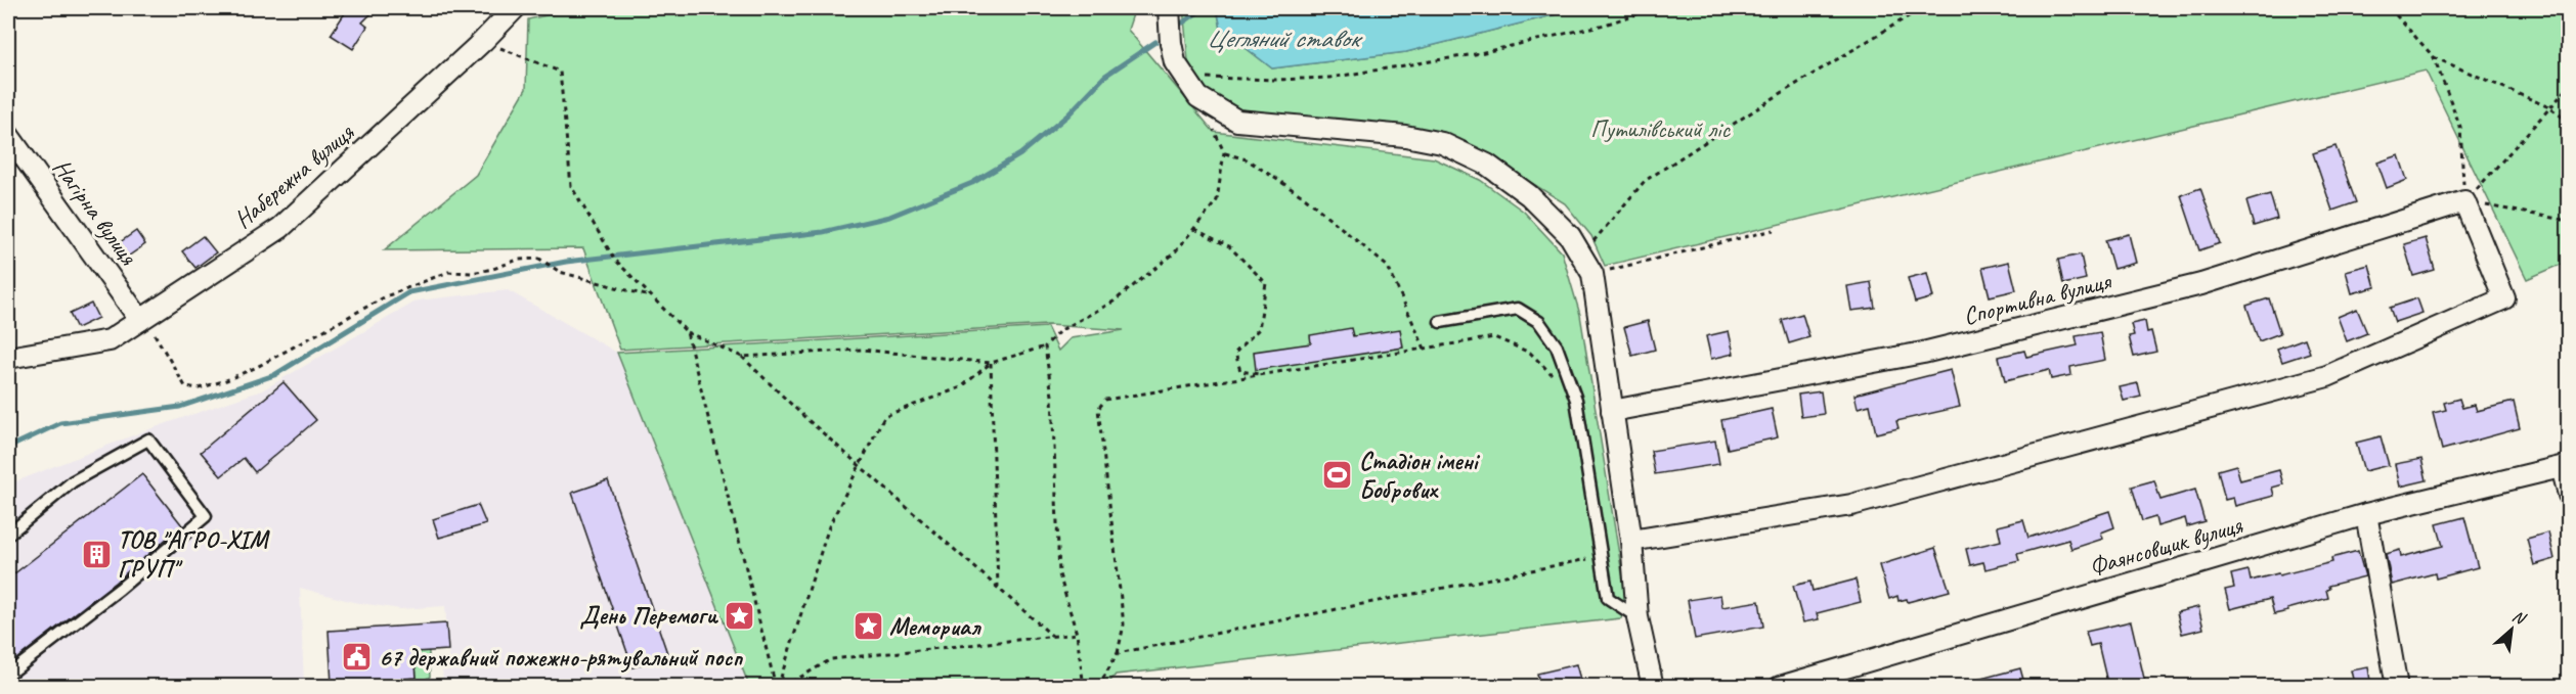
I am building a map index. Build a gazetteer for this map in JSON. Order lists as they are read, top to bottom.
{
  "streets": {
    "street": [
      "Набережна вулиця",
      "Нагірна вулиця",
      "Спортивна вулиця",
      "Фаянсовщик вулиця"
    ]
  },
  "crossings": [
    ["Набережна вулиця", "Нагірна вулиця"]
  ],
  "water": ["Цегляний ставок"],
  "parks": ["Путилівський ліс"],
  "places": {
    "sports": ["Стадіон імені Бобрових"],
    "building": ["ТОВ \"АГРО-ХІМ ГРУП\""],
    "place": ["День Перемоги", "Мемориал"],
    "public building": ["67 державний пожежно-рятувальний посп"]
  },
  "north": "top right"
}
